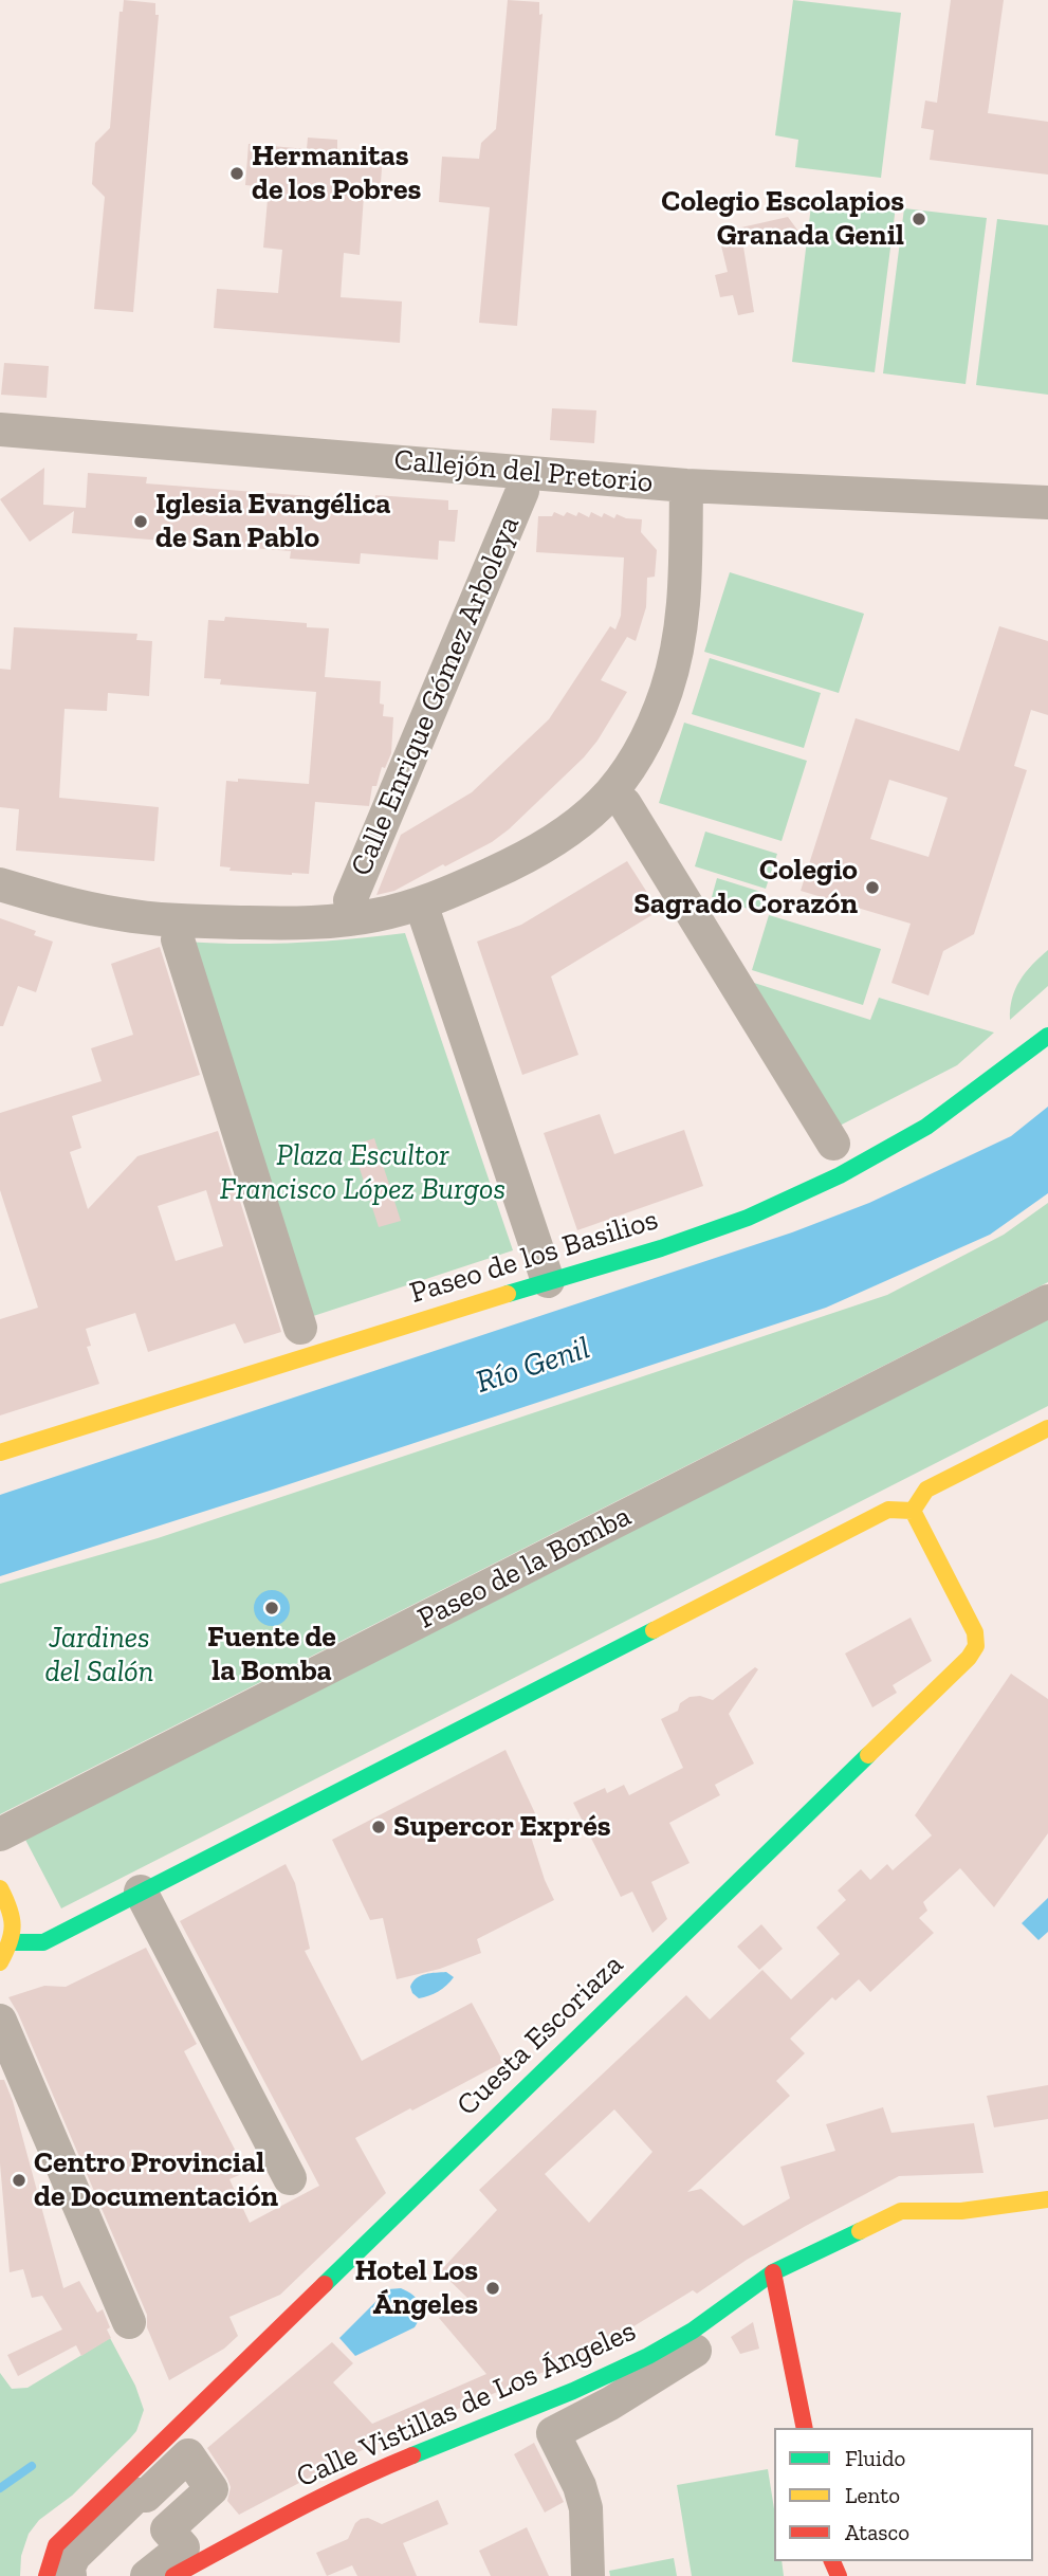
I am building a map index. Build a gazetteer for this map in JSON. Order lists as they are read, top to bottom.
{
  "streets": {
    "main road": ["Paseo de los Basilios", "Cuesta Escoriaza", "Calle Vistillas de Los Ángeles"],
    "street": ["Callejón del Pretorio", "Calle Enrique Gómez Arboleya", "Paseo de la Bomba"]
  },
  "water": ["Río Genil"],
  "parks": ["Plaza Escultor Francisco López Burgos", "Jardines del Salón"],
  "places": [
    "Hermanitas de los Pobres",
    "Colegio Escolapios Granada Genil",
    "Iglesia Evangélica de San Pablo",
    "Colegio Sagrado Corazón",
    "Fuente de la Bomba",
    "Supercor Exprés",
    "Centro Provincial de Documentación",
    "Hotel Los Ángeles"
  ],
  "legend": ["Fluido", "Lento", "Atasco"]
}
